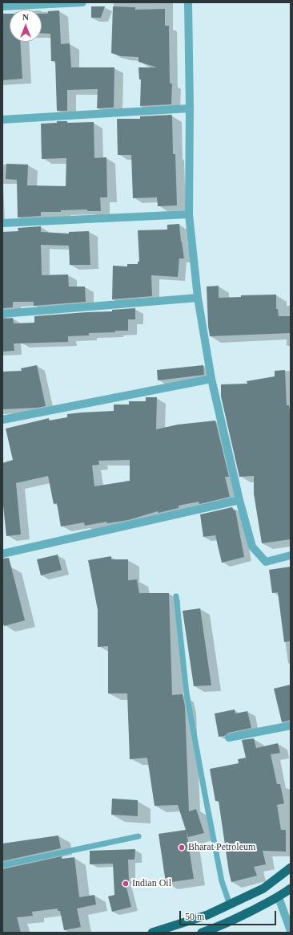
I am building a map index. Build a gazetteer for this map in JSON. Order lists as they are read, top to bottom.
{
  "places": ["Bharat Petroleum", "Indian Oil"],
  "scale_bar": "50 m",
  "north": "top"
}
